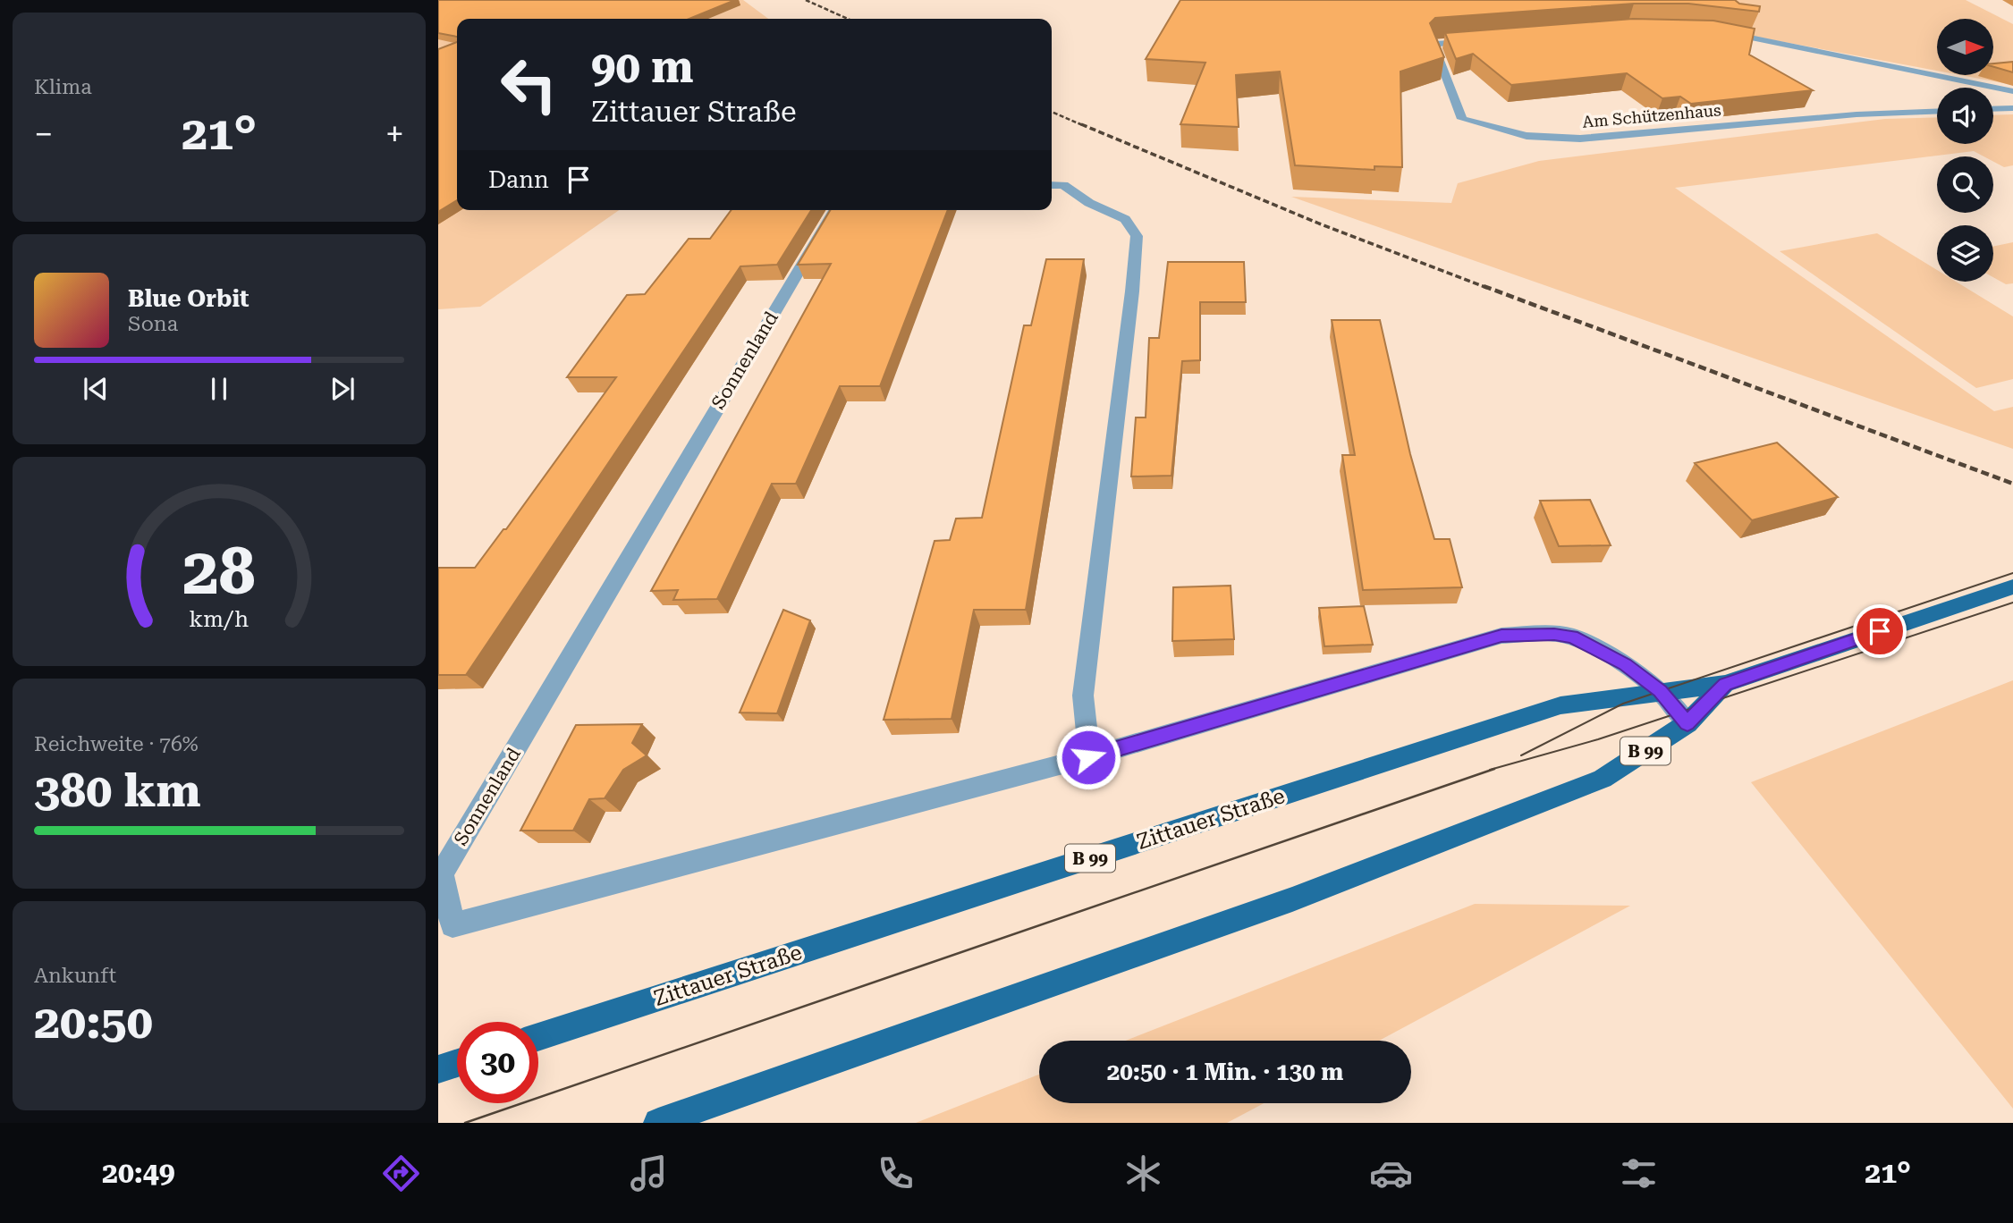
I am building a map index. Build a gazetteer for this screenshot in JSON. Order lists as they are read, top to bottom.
{
  "streets": {
    "main road": ["B 99", "Zittauer Straße"],
    "street": ["Am Schützenhaus", "Sonnenland"]
  },
  "crossings": [
    ["Sonnenland", "Zittauer Straße"]
  ],
  "north": "right",
  "page": {
    "tile": [
      "Klima",
      ["Reichweite · 76%", "380 km"],
      ["Ankunft", "20:50"]
    ],
    "turn": ["90 m", "Zittauer Straße"],
    "heat": ["−", "21°", "+"],
    "then": "Dann",
    "song": ["Blue Orbit", "Sona"],
    "limit": "30",
    "trip": "20:50 · 1 Min. · 130 m",
    "tabs": ["20:49", "21°"],
    "gauge": ["28", "km/h"]
  }
}
